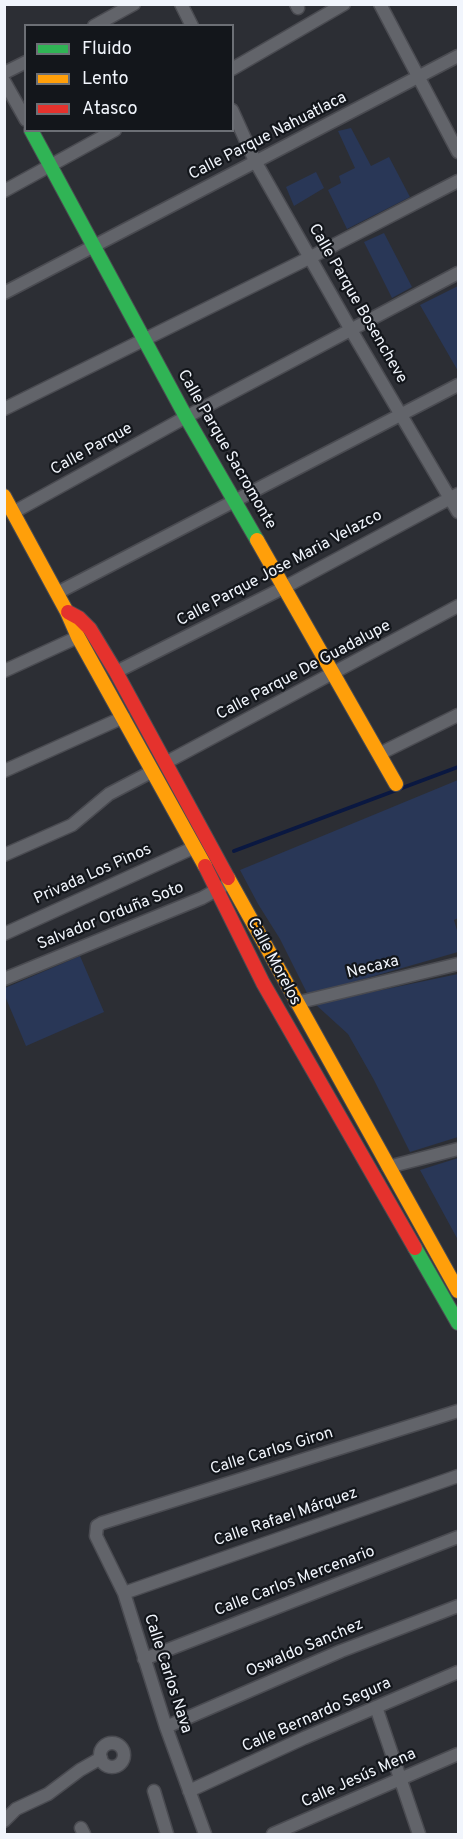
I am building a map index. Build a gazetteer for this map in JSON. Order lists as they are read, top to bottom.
{
  "streets": {
    "main road": ["Calle Parque Sacromonte", "Calle Morelos"],
    "street": [
      "Calle Parque Nahuatlaca",
      "Calle Parque Bosencheve",
      "Calle Parque",
      "Calle Parque Jose Maria Velazco",
      "Calle Parque De Guadalupe",
      "Privada Los Pinos",
      "Salvador Orduña Soto",
      "Necaxa",
      "Calle Carlos Giron",
      "Calle Rafael Márquez",
      "Calle Carlos Mercenario",
      "Oswaldo Sanchez",
      "Calle Carlos Nava",
      "Calle Bernardo Segura",
      "Calle Jesús Mena"
    ]
  },
  "crossings": [
    ["Calle Parque Nahuatlaca", "Calle Parque Bosencheve"],
    ["Calle Parque Nahuatlaca", "Calle Parque Sacromonte"],
    ["Calle Parque Bosencheve", "Calle Parque"],
    ["Calle Parque Bosencheve", "Calle Parque Jose Maria Velazco"],
    ["Calle Parque", "Calle Parque Sacromonte"],
    ["Calle Parque", "Calle Morelos"],
    ["Calle Parque Sacromonte", "Calle Parque Jose Maria Velazco"],
    ["Calle Parque Sacromonte", "Calle Parque De Guadalupe"],
    ["Calle Parque Jose Maria Velazco", "Calle Morelos"],
    ["Calle Parque De Guadalupe", "Calle Morelos"],
    ["Privada Los Pinos", "Calle Morelos"],
    ["Salvador Orduña Soto", "Calle Morelos"],
    ["Calle Morelos", "Necaxa"],
    ["Calle Carlos Giron", "Calle Carlos Nava"],
    ["Calle Rafael Márquez", "Calle Carlos Nava"],
    ["Calle Carlos Mercenario", "Calle Carlos Nava"],
    ["Oswaldo Sanchez", "Calle Carlos Nava"],
    ["Calle Carlos Nava", "Calle Bernardo Segura"]
  ],
  "legend": ["Fluido", "Lento", "Atasco"]
}
